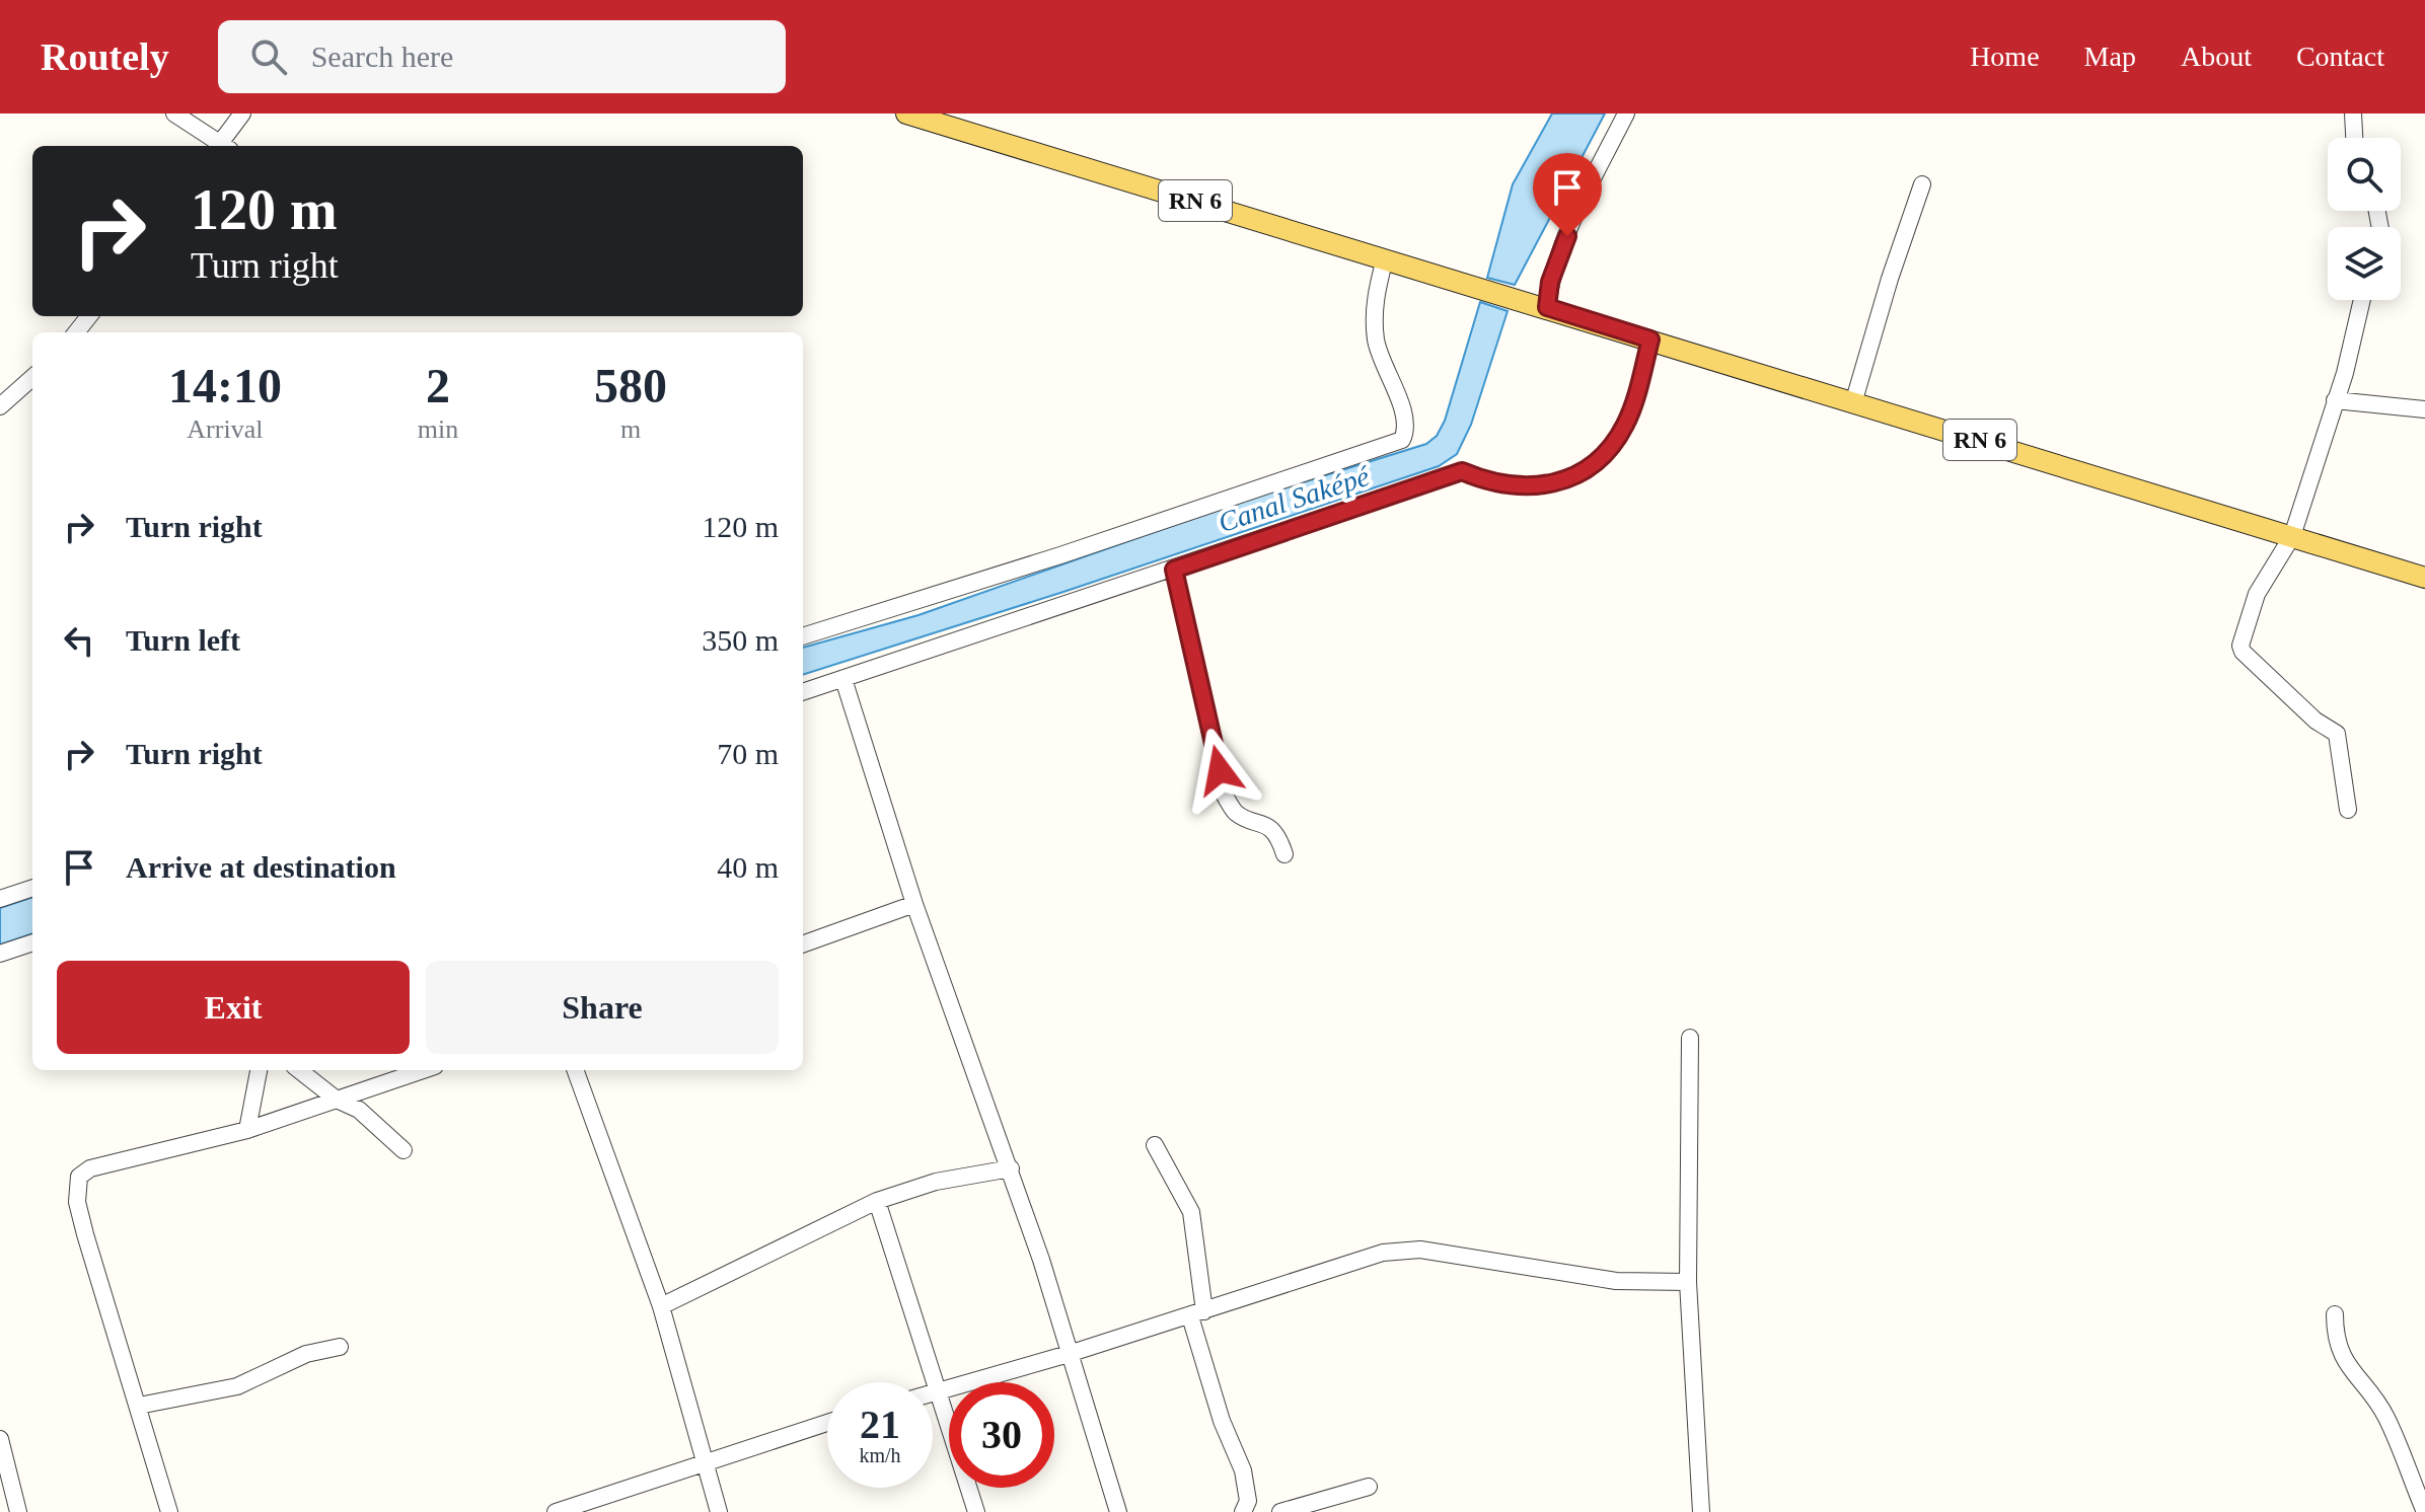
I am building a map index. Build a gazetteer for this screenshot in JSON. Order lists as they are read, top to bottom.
{
  "streets": {
    "main road": ["RN 6"]
  },
  "water": ["Canal Saképé"],
  "page": {
    "header": "Routely",
    "search": "Search here",
    "nav": [
      "Home",
      "Map",
      "About",
      "Contact"
    ],
    "turn": ["120 m", "Turn right"],
    "eta": [
      "14:10",
      "Arrival",
      "2",
      "min",
      "580",
      "m"
    ],
    "list": [
      {
        "name": "Turn right",
        "value": "120 m"
      },
      {
        "name": "Turn left",
        "value": "350 m"
      },
      {
        "name": "Turn right",
        "value": "70 m"
      },
      {
        "name": "Arrive at destination",
        "value": "40 m"
      }
    ],
    "buttons": ["Exit", "Share"],
    "speed": "21 km/h",
    "limit": "30"
  }
}
